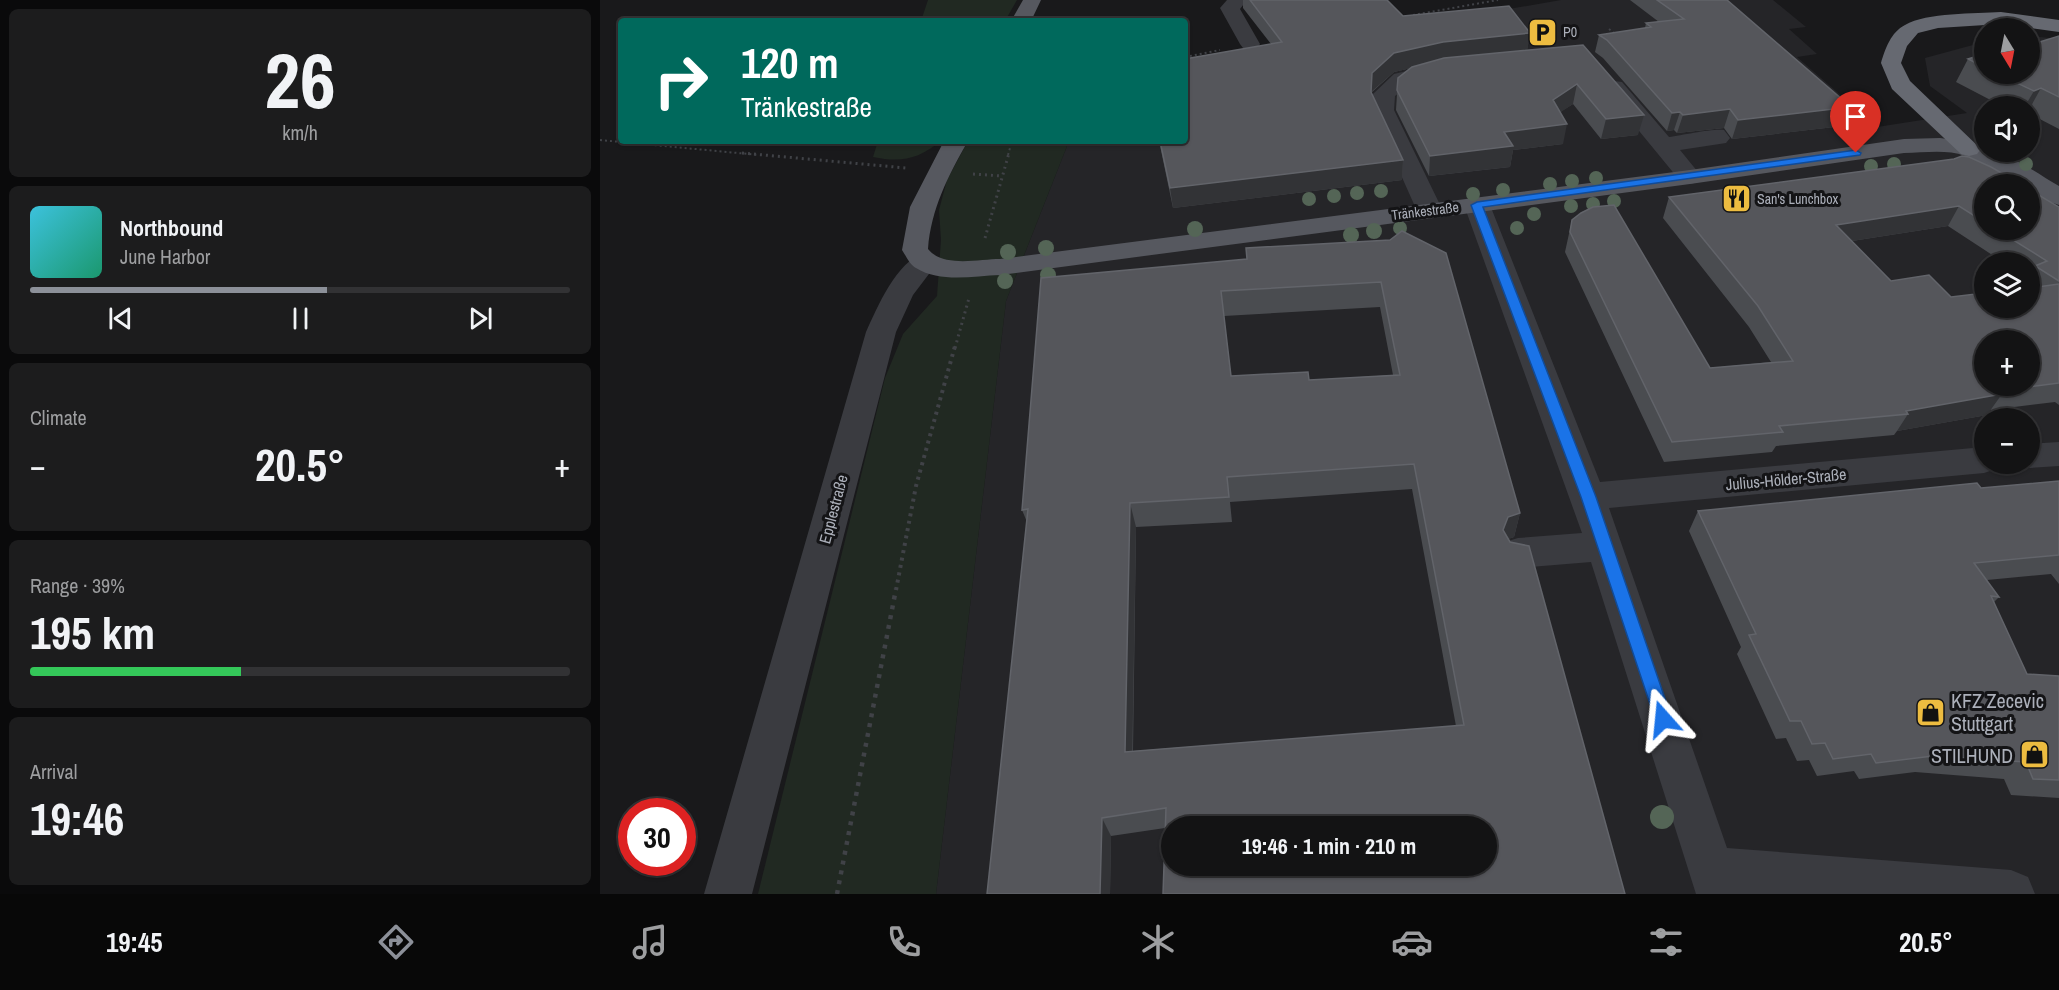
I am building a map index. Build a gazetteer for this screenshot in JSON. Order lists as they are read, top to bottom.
{
  "streets": {
    "main road": ["Tränkestraße"],
    "street": ["Julius-Hölder-Straße", "Epplestraße"]
  },
  "crossings": [
    ["Tränkestraße", "Epplestraße"]
  ],
  "places": {
    "parking": ["P0"],
    "restaurant": ["San's Lunchbox"],
    "shop": ["KFZ Zecevic Stuttgart", "STILHUND"]
  },
  "north": "bottom",
  "page": {
    "tile": [
      ["26", "km/h"],
      "Climate",
      ["Range · 39%", "195 km"],
      ["Arrival", "19:46"]
    ],
    "map_buttons": ["+", "−"],
    "turn": ["120 m", "Tränkestraße"],
    "song": ["Northbound", "June Harbor"],
    "heat": ["−", "20.5°", "+"],
    "limit": "30",
    "trip": "19:46 · 1 min · 210 m",
    "tabs": ["19:45", "20.5°"]
  }
}
